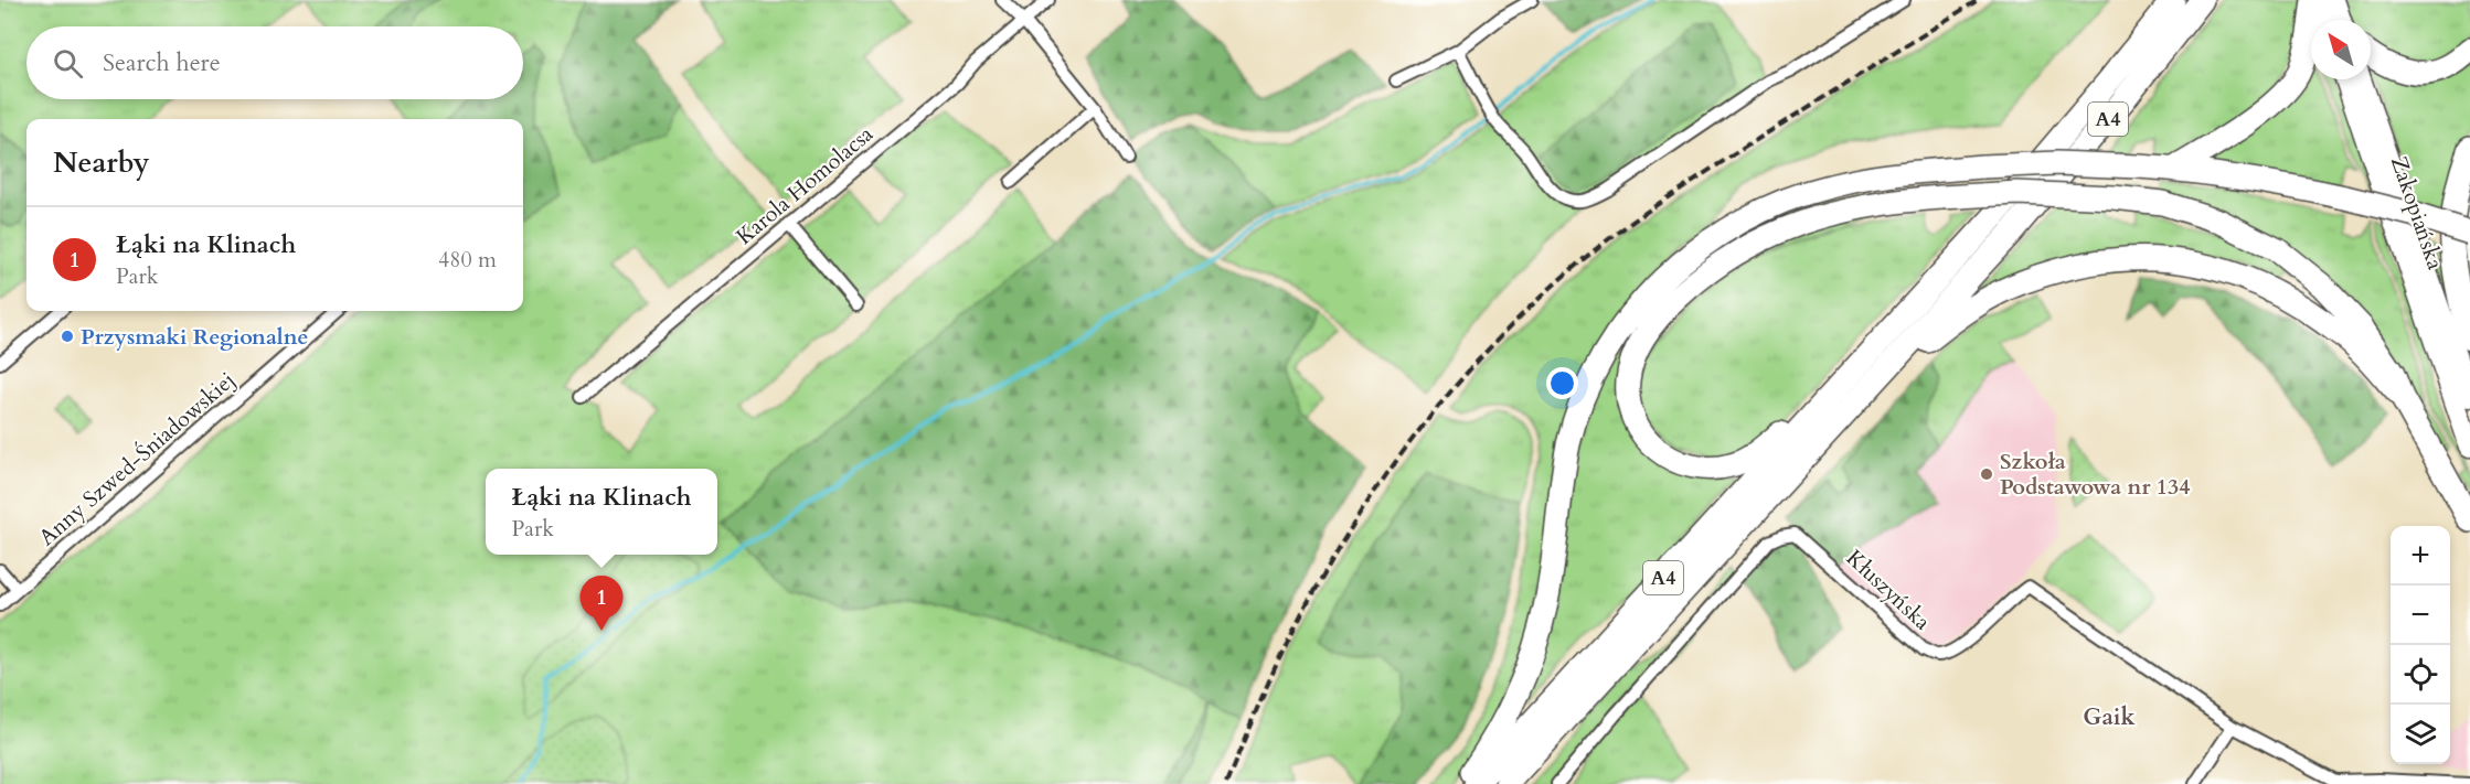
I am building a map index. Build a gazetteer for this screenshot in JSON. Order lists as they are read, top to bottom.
{
  "streets": {
    "highway": ["A4"],
    "main road": ["Zakopiańska"],
    "street": ["Karola Homolacsa", "Anny Szwed-Śniadowskiej", "Kłuszyńska"]
  },
  "districts": ["Gaik"],
  "places": ["Przysmaki Regionalne", "Szkoła Podstawowa nr 134"],
  "north": "top left",
  "page": {
    "search": "Search here",
    "heading": "Nearby",
    "list": [
      {
        "mark": "1",
        "name": "Łąki na Klinach",
        "note": "Park",
        "value": "480 m"
      }
    ],
    "popup": ["Łąki na Klinach", "Park"],
    "map_buttons": ["+", "−"],
    "pins": "1"
  }
}
